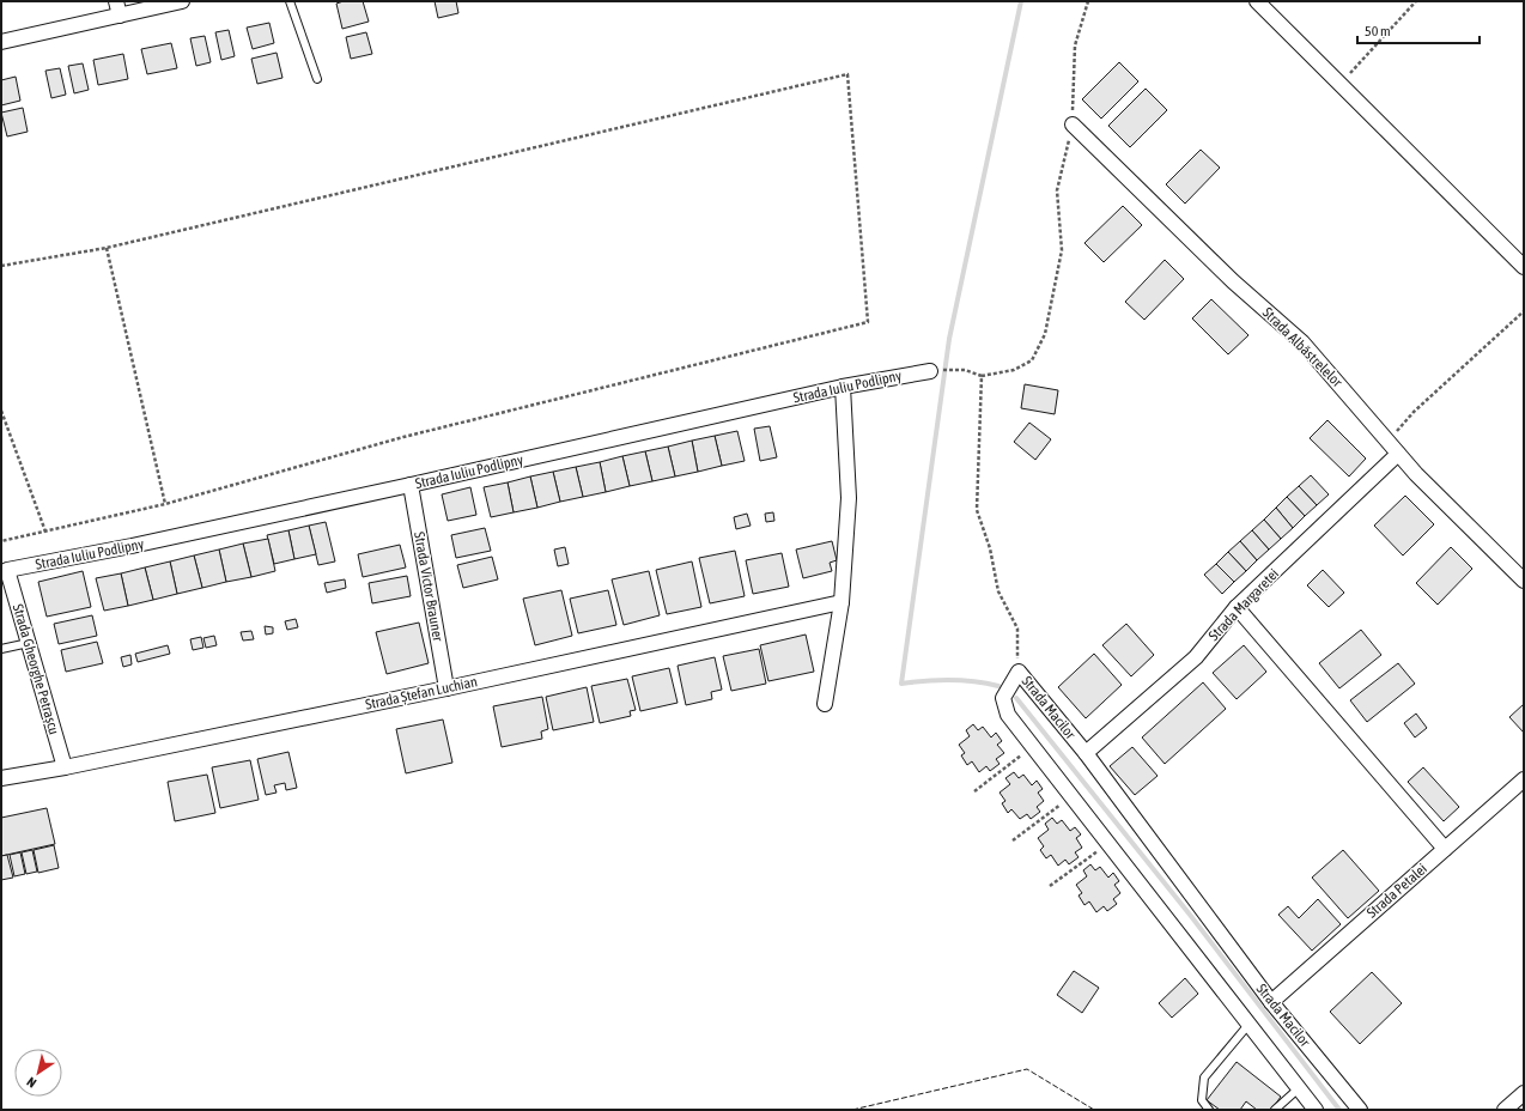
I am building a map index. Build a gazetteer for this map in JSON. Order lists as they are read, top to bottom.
{
  "streets": {
    "street": [
      "Strada Albăstrelelor",
      "Strada Iuliu Podlipny",
      "Strada Victor Brauner",
      "Strada Margaretei",
      "Strada Gheorghe Petrașcu",
      "Strada Ștefan Luchian",
      "Strada Macilor",
      "Strada Petalei"
    ]
  },
  "crossings": [
    ["Strada Albăstrelelor", "Strada Margaretei"],
    ["Strada Iuliu Podlipny", "Strada Victor Brauner"],
    ["Strada Iuliu Podlipny", "Strada Gheorghe Petrașcu"],
    ["Strada Victor Brauner", "Strada Ștefan Luchian"],
    ["Strada Margaretei", "Strada Macilor"],
    ["Strada Gheorghe Petrașcu", "Strada Ștefan Luchian"],
    ["Strada Macilor", "Strada Petalei"]
  ],
  "scale_bar": "50 m",
  "north": "bottom left"
}
